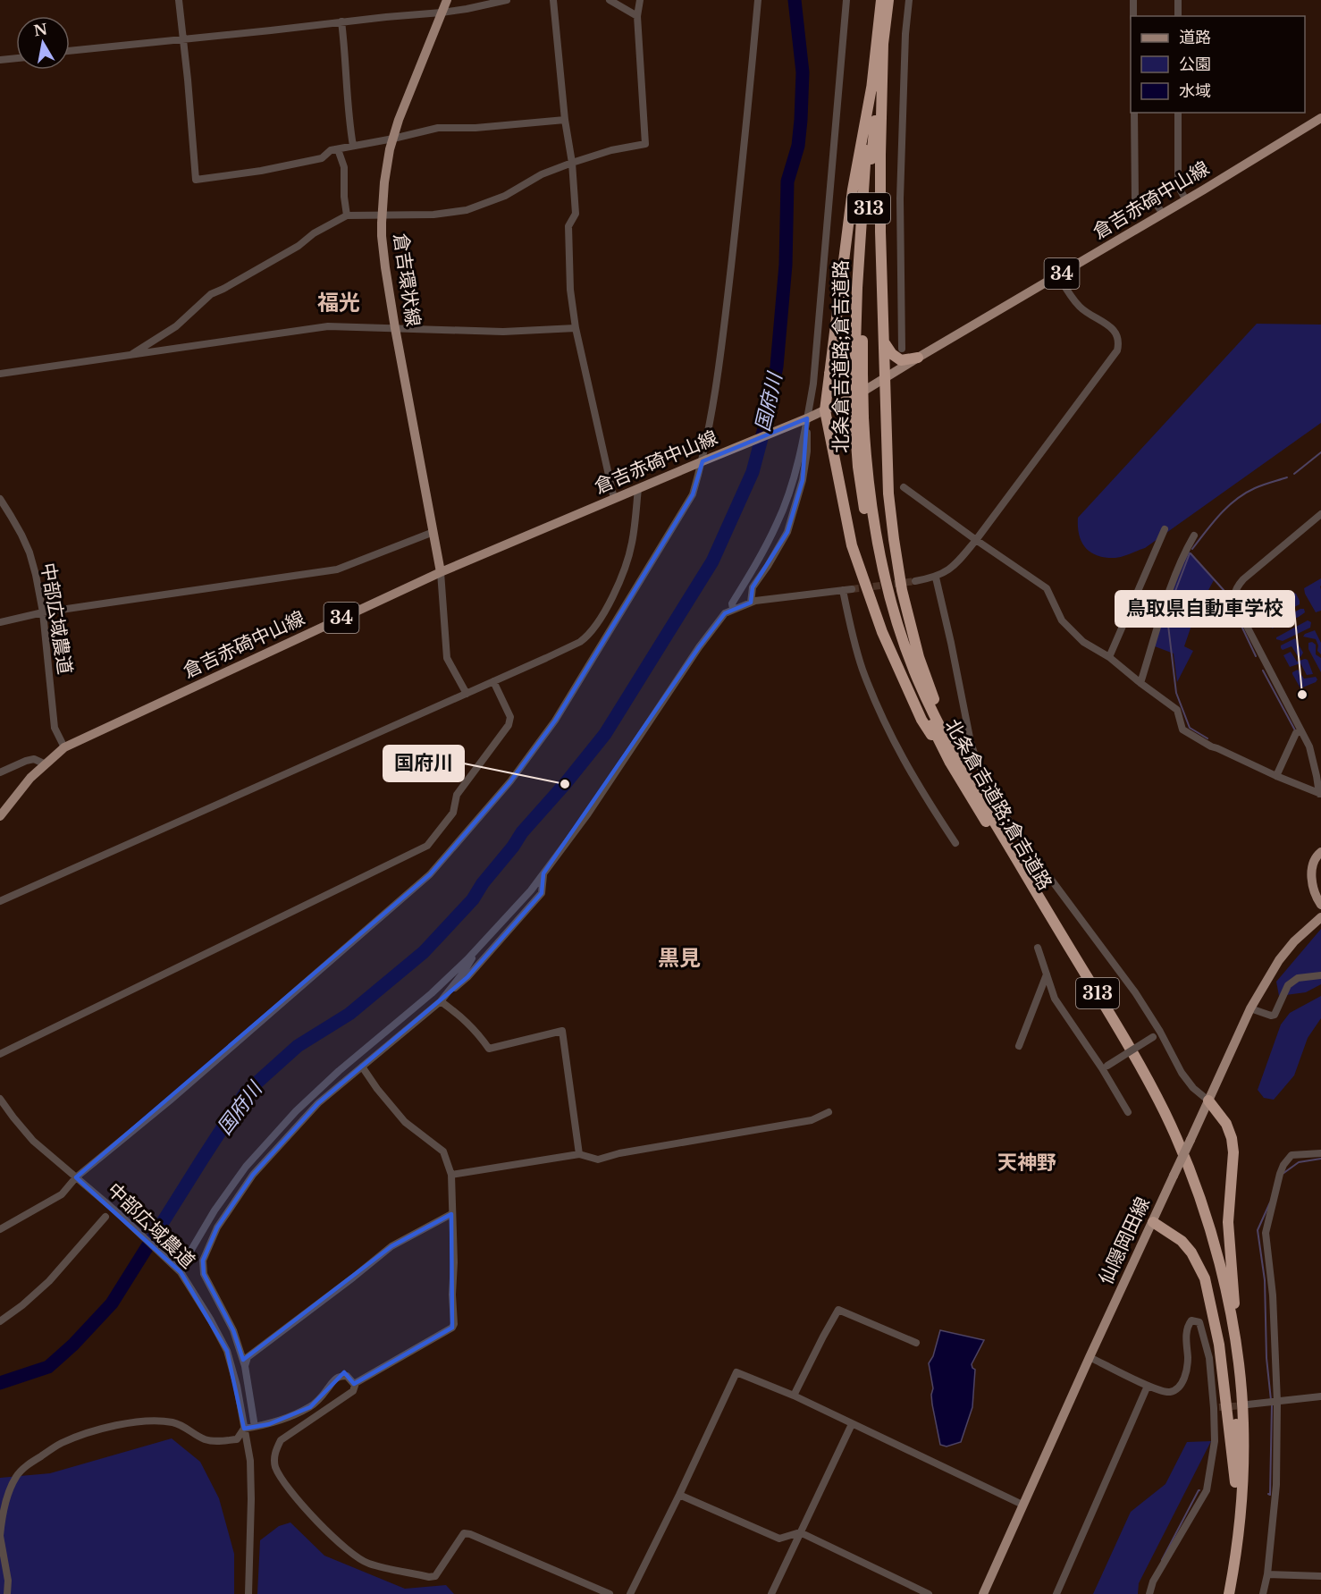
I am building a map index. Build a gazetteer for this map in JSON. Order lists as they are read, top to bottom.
{
  "streets": {
    "highway": ["313", "北条倉吉道路;倉吉道路"],
    "main road": [
      "倉吉赤碕中山線",
      "34",
      "倉吉環状線",
      "仙隠岡田線"
    ],
    "street": ["中部広域農道"]
  },
  "crossings": [
    ["倉吉赤碕中山線", "倉吉環状線"],
    ["倉吉赤碕中山線", "中部広域農道"]
  ],
  "districts": ["福光", "黒見", "天神野"],
  "water": ["国府川"],
  "places": ["鳥取県自動車学校", "国府川"],
  "legend": ["道路", "公園", "水域"],
  "north": "top"
}
